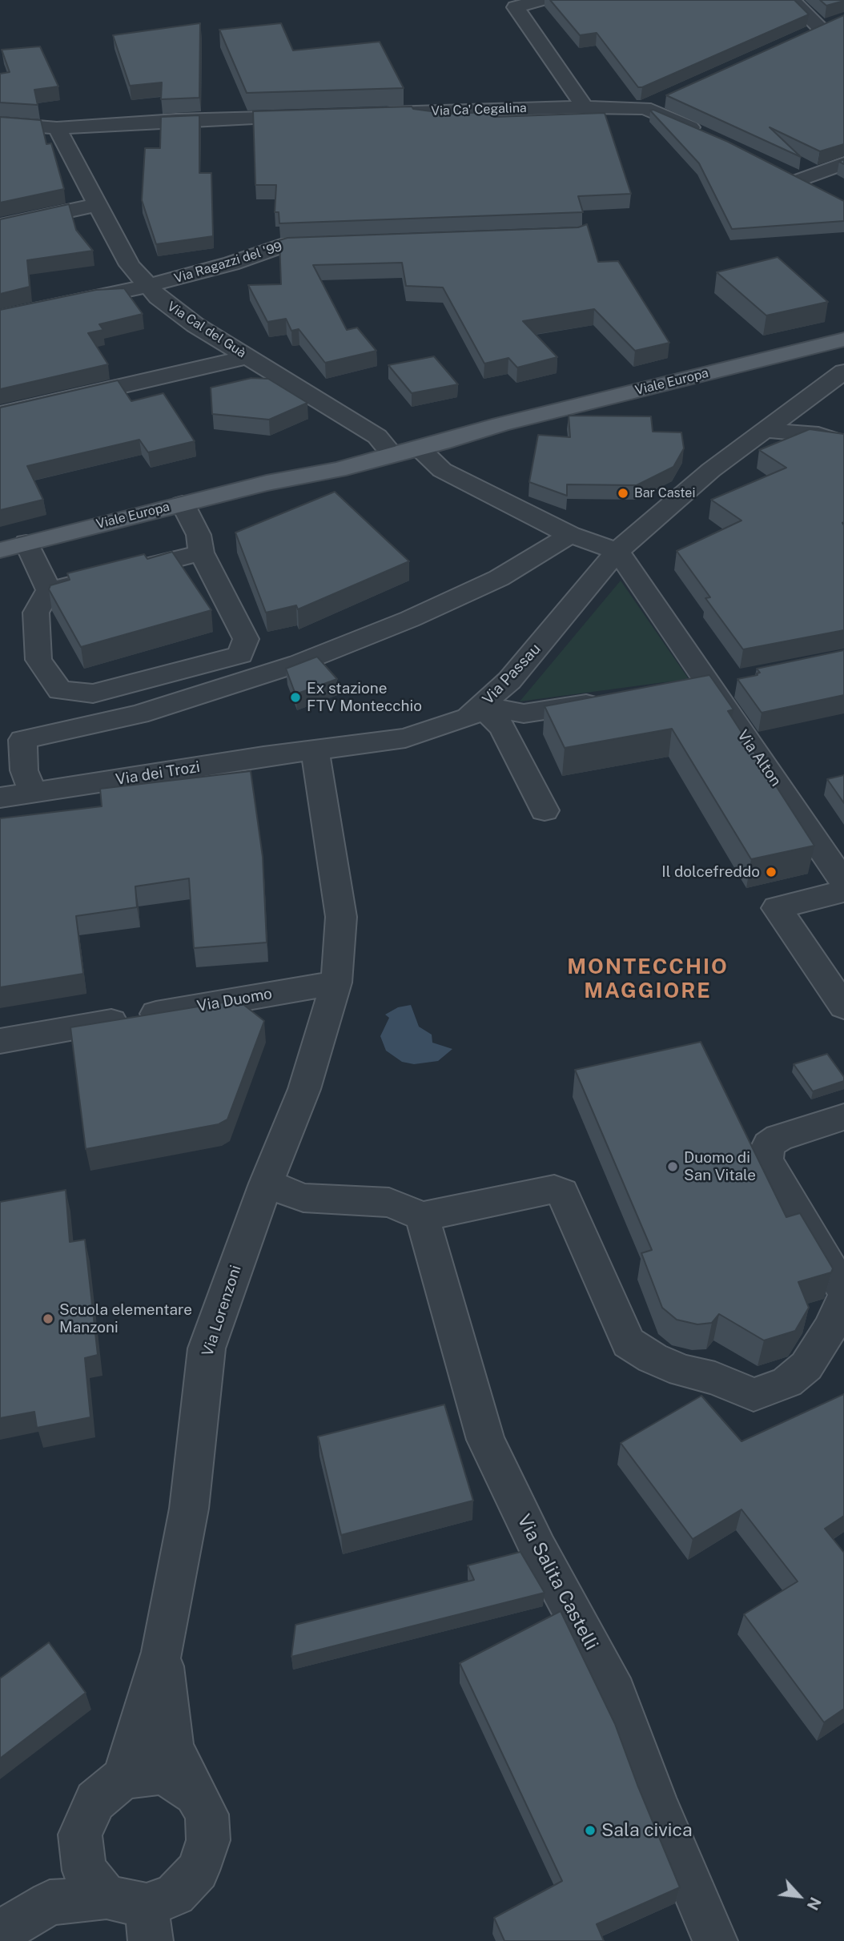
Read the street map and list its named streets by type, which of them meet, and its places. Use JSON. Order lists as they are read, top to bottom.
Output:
{
  "streets": {
    "main road": ["Viale Europa"],
    "street": [
      "Via Ca' Cegalina",
      "Via Ragazzi del '99",
      "Via Cal del Guà",
      "Via Passau",
      "Via Alton",
      "Via dei Trozi",
      "Via Duomo",
      "Via Lorenzoni",
      "Via Salita Castelli"
    ]
  },
  "crossings": [
    ["Via Ragazzi del '99", "Via Cal del Guà"],
    ["Via Cal del Guà", "Viale Europa"],
    ["Via Passau", "Via Alton"],
    ["Via Passau", "Via dei Trozi"],
    ["Via Duomo", "Via Lorenzoni"]
  ],
  "districts": ["MONTECCHIO MAGGIORE"],
  "places": [
    "Bar Castei",
    "Ex stazione FTV Montecchio",
    "Il dolcefreddo",
    "Duomo di San Vitale",
    "Scuola elementare Manzoni",
    "Sala civica"
  ],
  "north": "bottom right"
}
